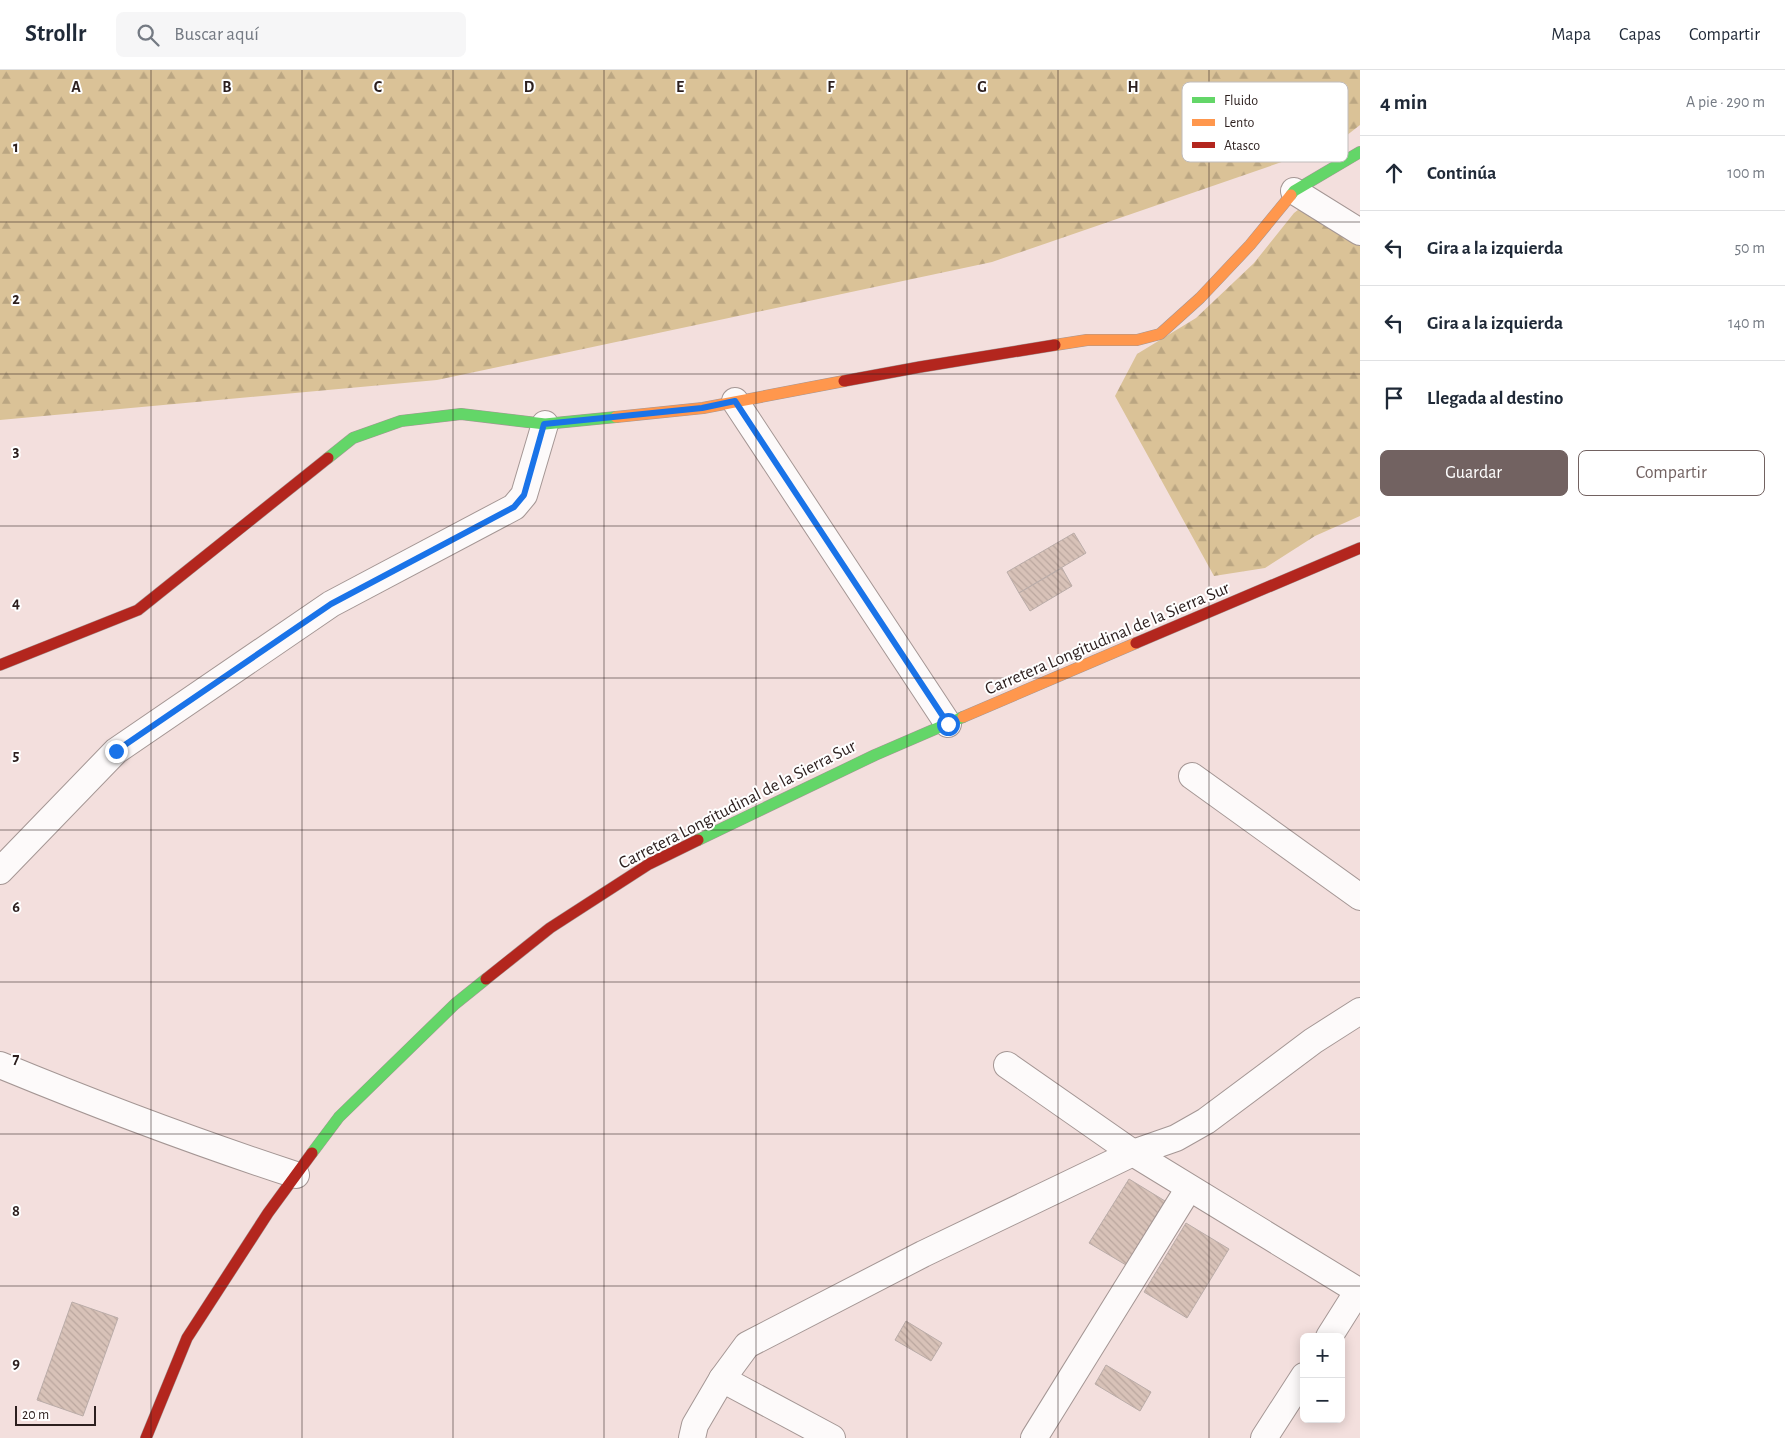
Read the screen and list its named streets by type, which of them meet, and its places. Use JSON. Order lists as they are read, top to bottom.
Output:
{
  "streets": {
    "main road": ["Carretera Longitudinal de la Sierra Sur"]
  },
  "legend": ["Fluido", "Lento", "Atasco"],
  "scale_bar": "20 m",
  "page": {
    "header": "Strollr",
    "search": "Buscar aquí",
    "nav": ["Mapa", "Capas", "Compartir"],
    "heading": ["4 min", "A pie · 290 m"],
    "list": [
      ["Continúa", "100 m"],
      ["Gira a la izquierda", "50 m"],
      ["Gira a la izquierda", "140 m"],
      "Llegada al destino"
    ],
    "buttons": ["Guardar", "Compartir"],
    "map_buttons": ["+", "−"],
    "scale": "20 m"
  },
  "grid": {
    "columns": [
      "A",
      "B",
      "C",
      "D",
      "E",
      "F",
      "G",
      "H"
    ],
    "rows": [
      "1",
      "2",
      "3",
      "4",
      "5",
      "6",
      "7",
      "8",
      "9"
    ]
  }
}
